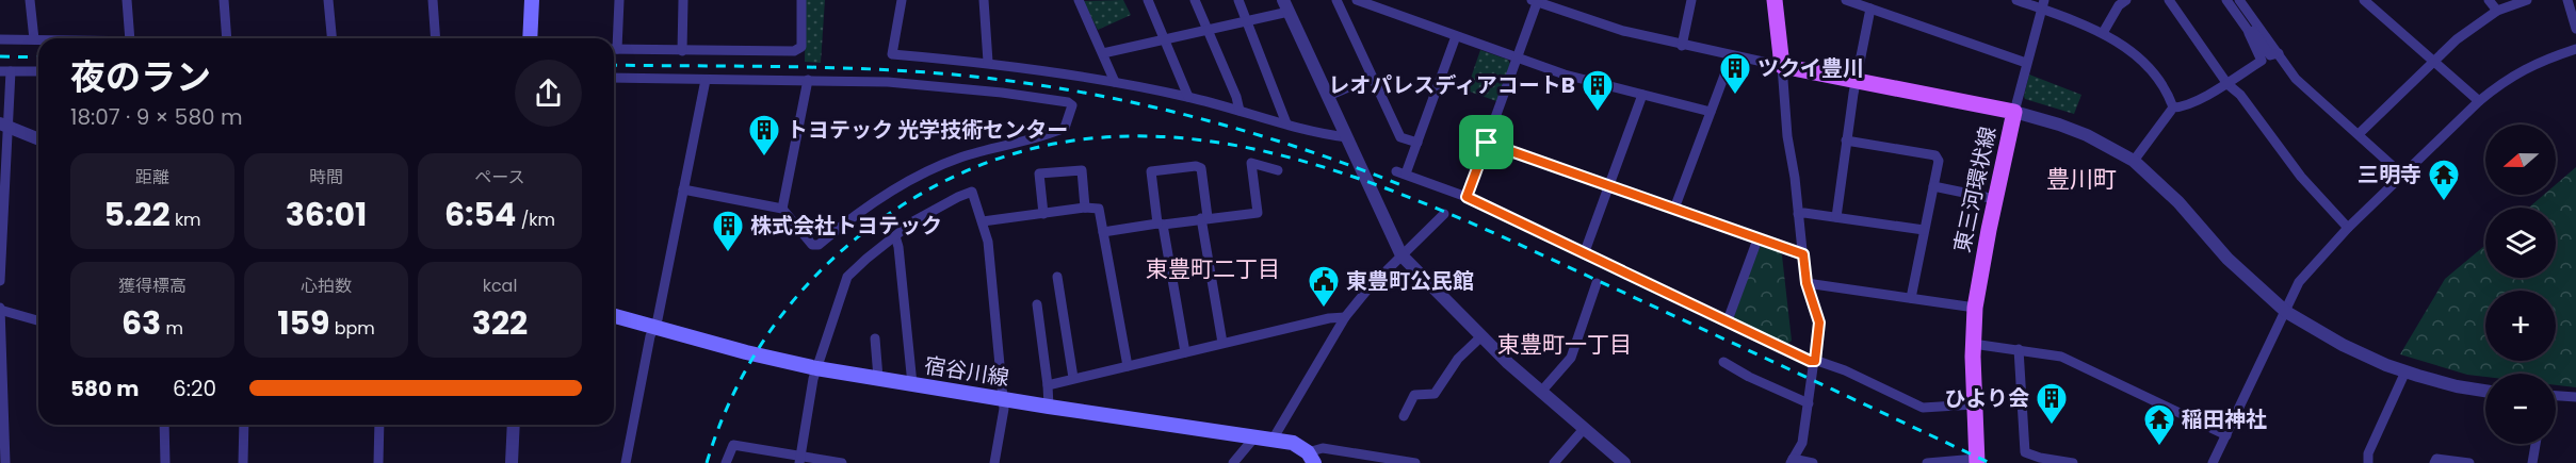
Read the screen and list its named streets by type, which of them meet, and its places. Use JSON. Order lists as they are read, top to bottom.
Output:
{
  "streets": {
    "main road": ["東三河環状線", "宿谷川線"]
  },
  "districts": ["豊川町", "東豊町二丁目", "東豊町一丁目"],
  "places": {
    "building": [
      "ツクイ豊川",
      "レオパレスディアコートB",
      "トヨテック 光学技術センター",
      "株式会社トヨテック",
      "ひより会"
    ],
    "temple": ["三明寺", "稲田神社"],
    "public building": ["東豊町公民館"]
  },
  "north": "left",
  "page": {
    "heading": ["夜のラン", "18:07 · 9 × 580 m"],
    "map_buttons": ["+", "−"],
    "stats": [
      ["距離", "5.22 km"],
      ["時間", "36:01"],
      ["ペース", "6:54 /km"],
      ["獲得標高", "63 m"],
      ["心拍数", "159 bpm"],
      ["kcal", "322"]
    ],
    "list": [
      {
        "name": "580 m",
        "note": "6:20"
      }
    ]
  }
}
